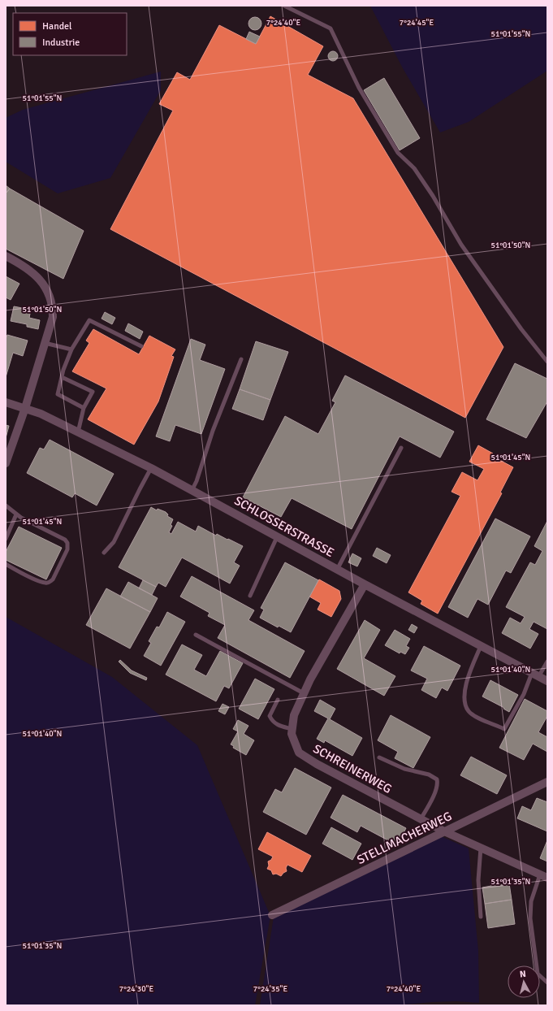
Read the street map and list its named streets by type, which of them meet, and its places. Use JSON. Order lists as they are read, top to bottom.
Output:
{
  "streets": {
    "street": ["SCHLOSSERSTRASSE", "SCHREINERWEG", "STELLMACHERWEG"]
  },
  "crossings": [
    ["SCHLOSSERSTRASSE", "SCHREINERWEG"],
    ["SCHREINERWEG", "STELLMACHERWEG"]
  ],
  "legend": ["Handel", "Industrie"],
  "north": "top",
  "coordinates": [
    "7°24'40\"E",
    "7°24'45\"E",
    "51°01'55\"N",
    "51°01'50\"N",
    "51°01'45\"N",
    "51°01'40\"N",
    "51°01'35\"N",
    "7°24'30\"E",
    "7°24'35\"E"
  ]
}
